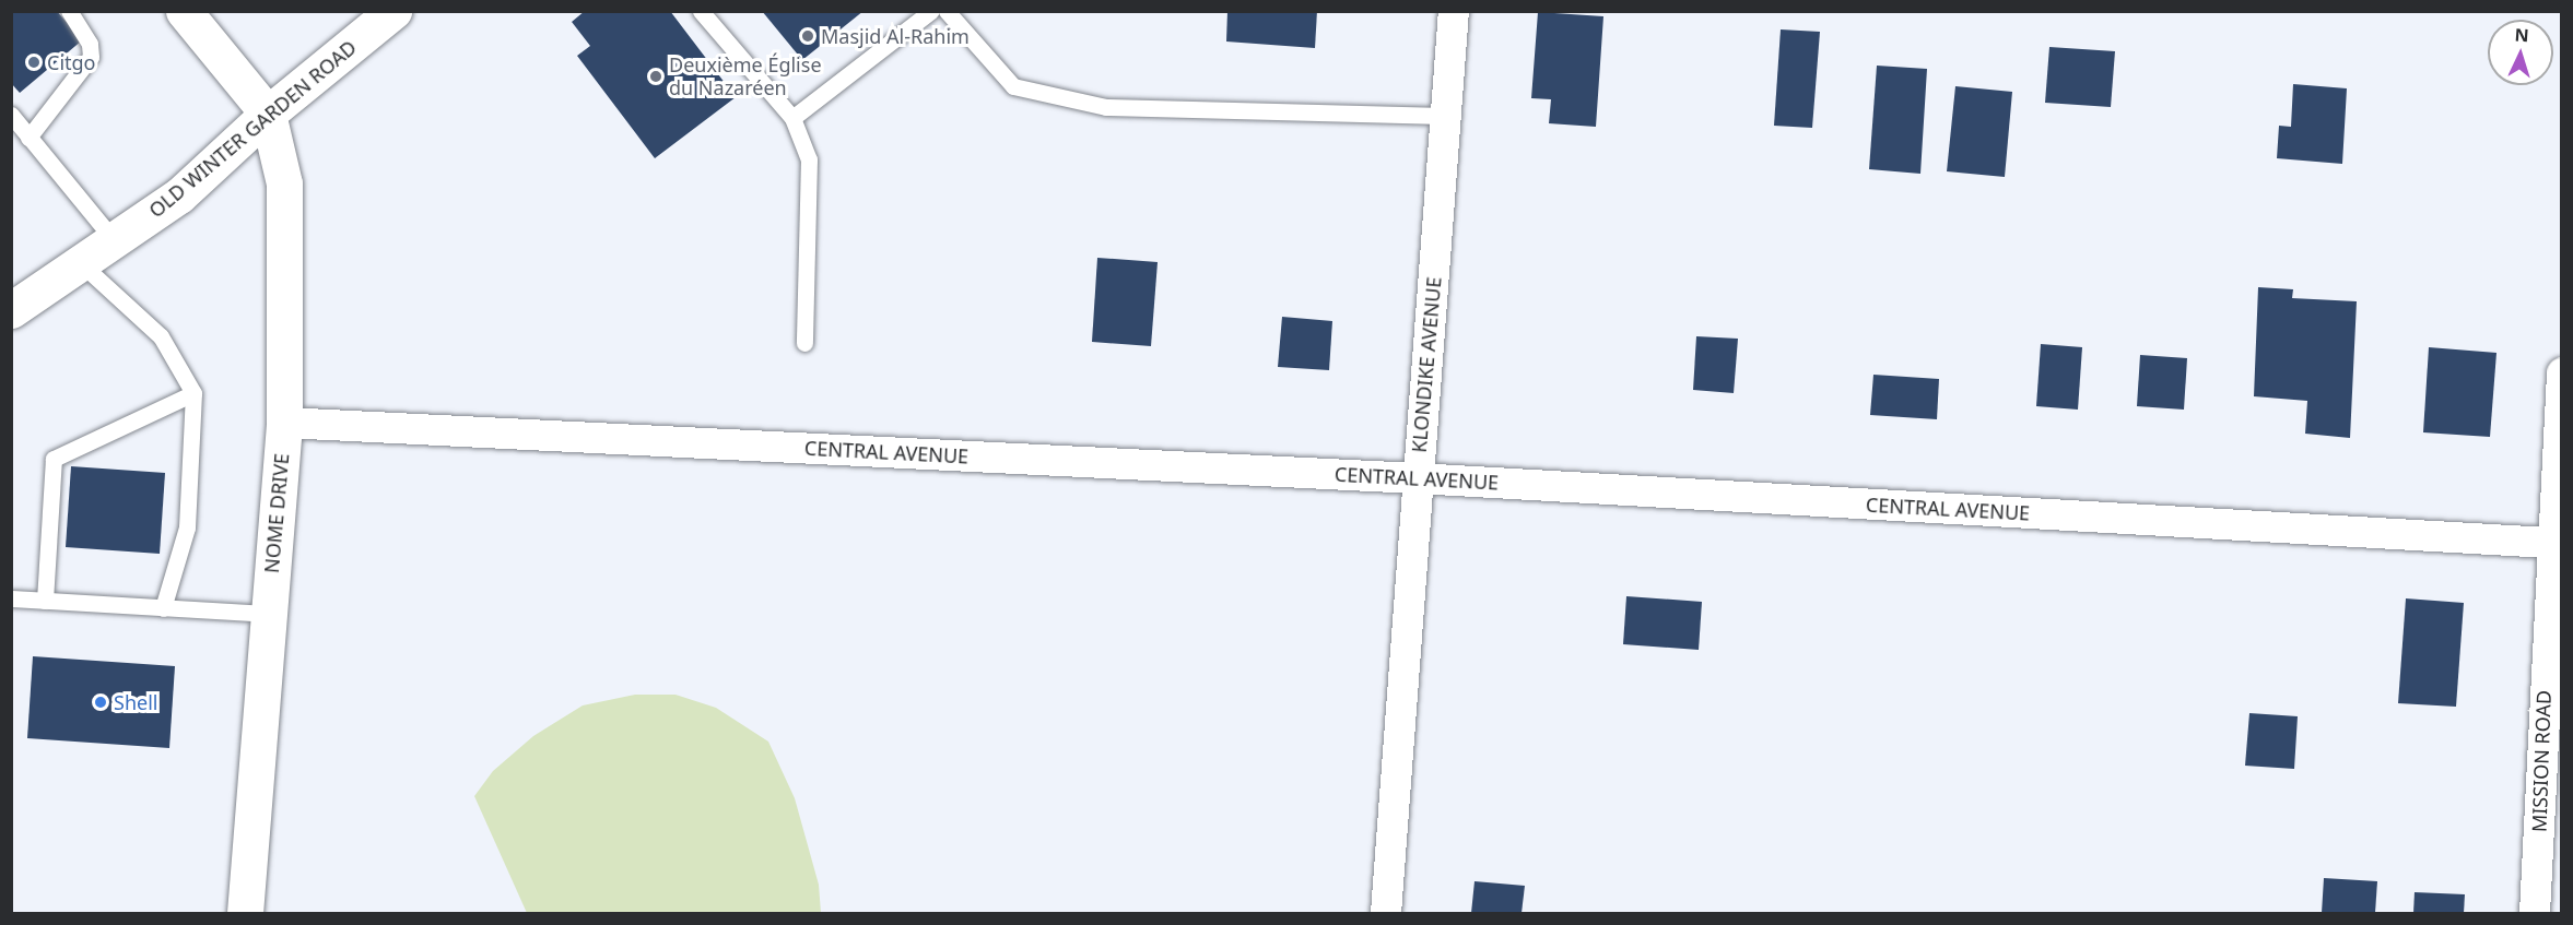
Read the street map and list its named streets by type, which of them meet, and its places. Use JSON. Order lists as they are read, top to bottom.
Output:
{
  "streets": {
    "street": [
      "OLD WINTER GARDEN ROAD",
      "KLONDIKE AVENUE",
      "CENTRAL AVENUE",
      "NOME DRIVE",
      "MISSION ROAD"
    ]
  },
  "crossings": [
    ["OLD WINTER GARDEN ROAD", "NOME DRIVE"],
    ["KLONDIKE AVENUE", "CENTRAL AVENUE"],
    ["CENTRAL AVENUE", "NOME DRIVE"],
    ["CENTRAL AVENUE", "MISSION ROAD"]
  ],
  "places": [
    "Masjid Al-Rahim",
    "Citgo",
    "Deuxième Église du Nazaréen",
    "Shell"
  ],
  "north": "top"
}
